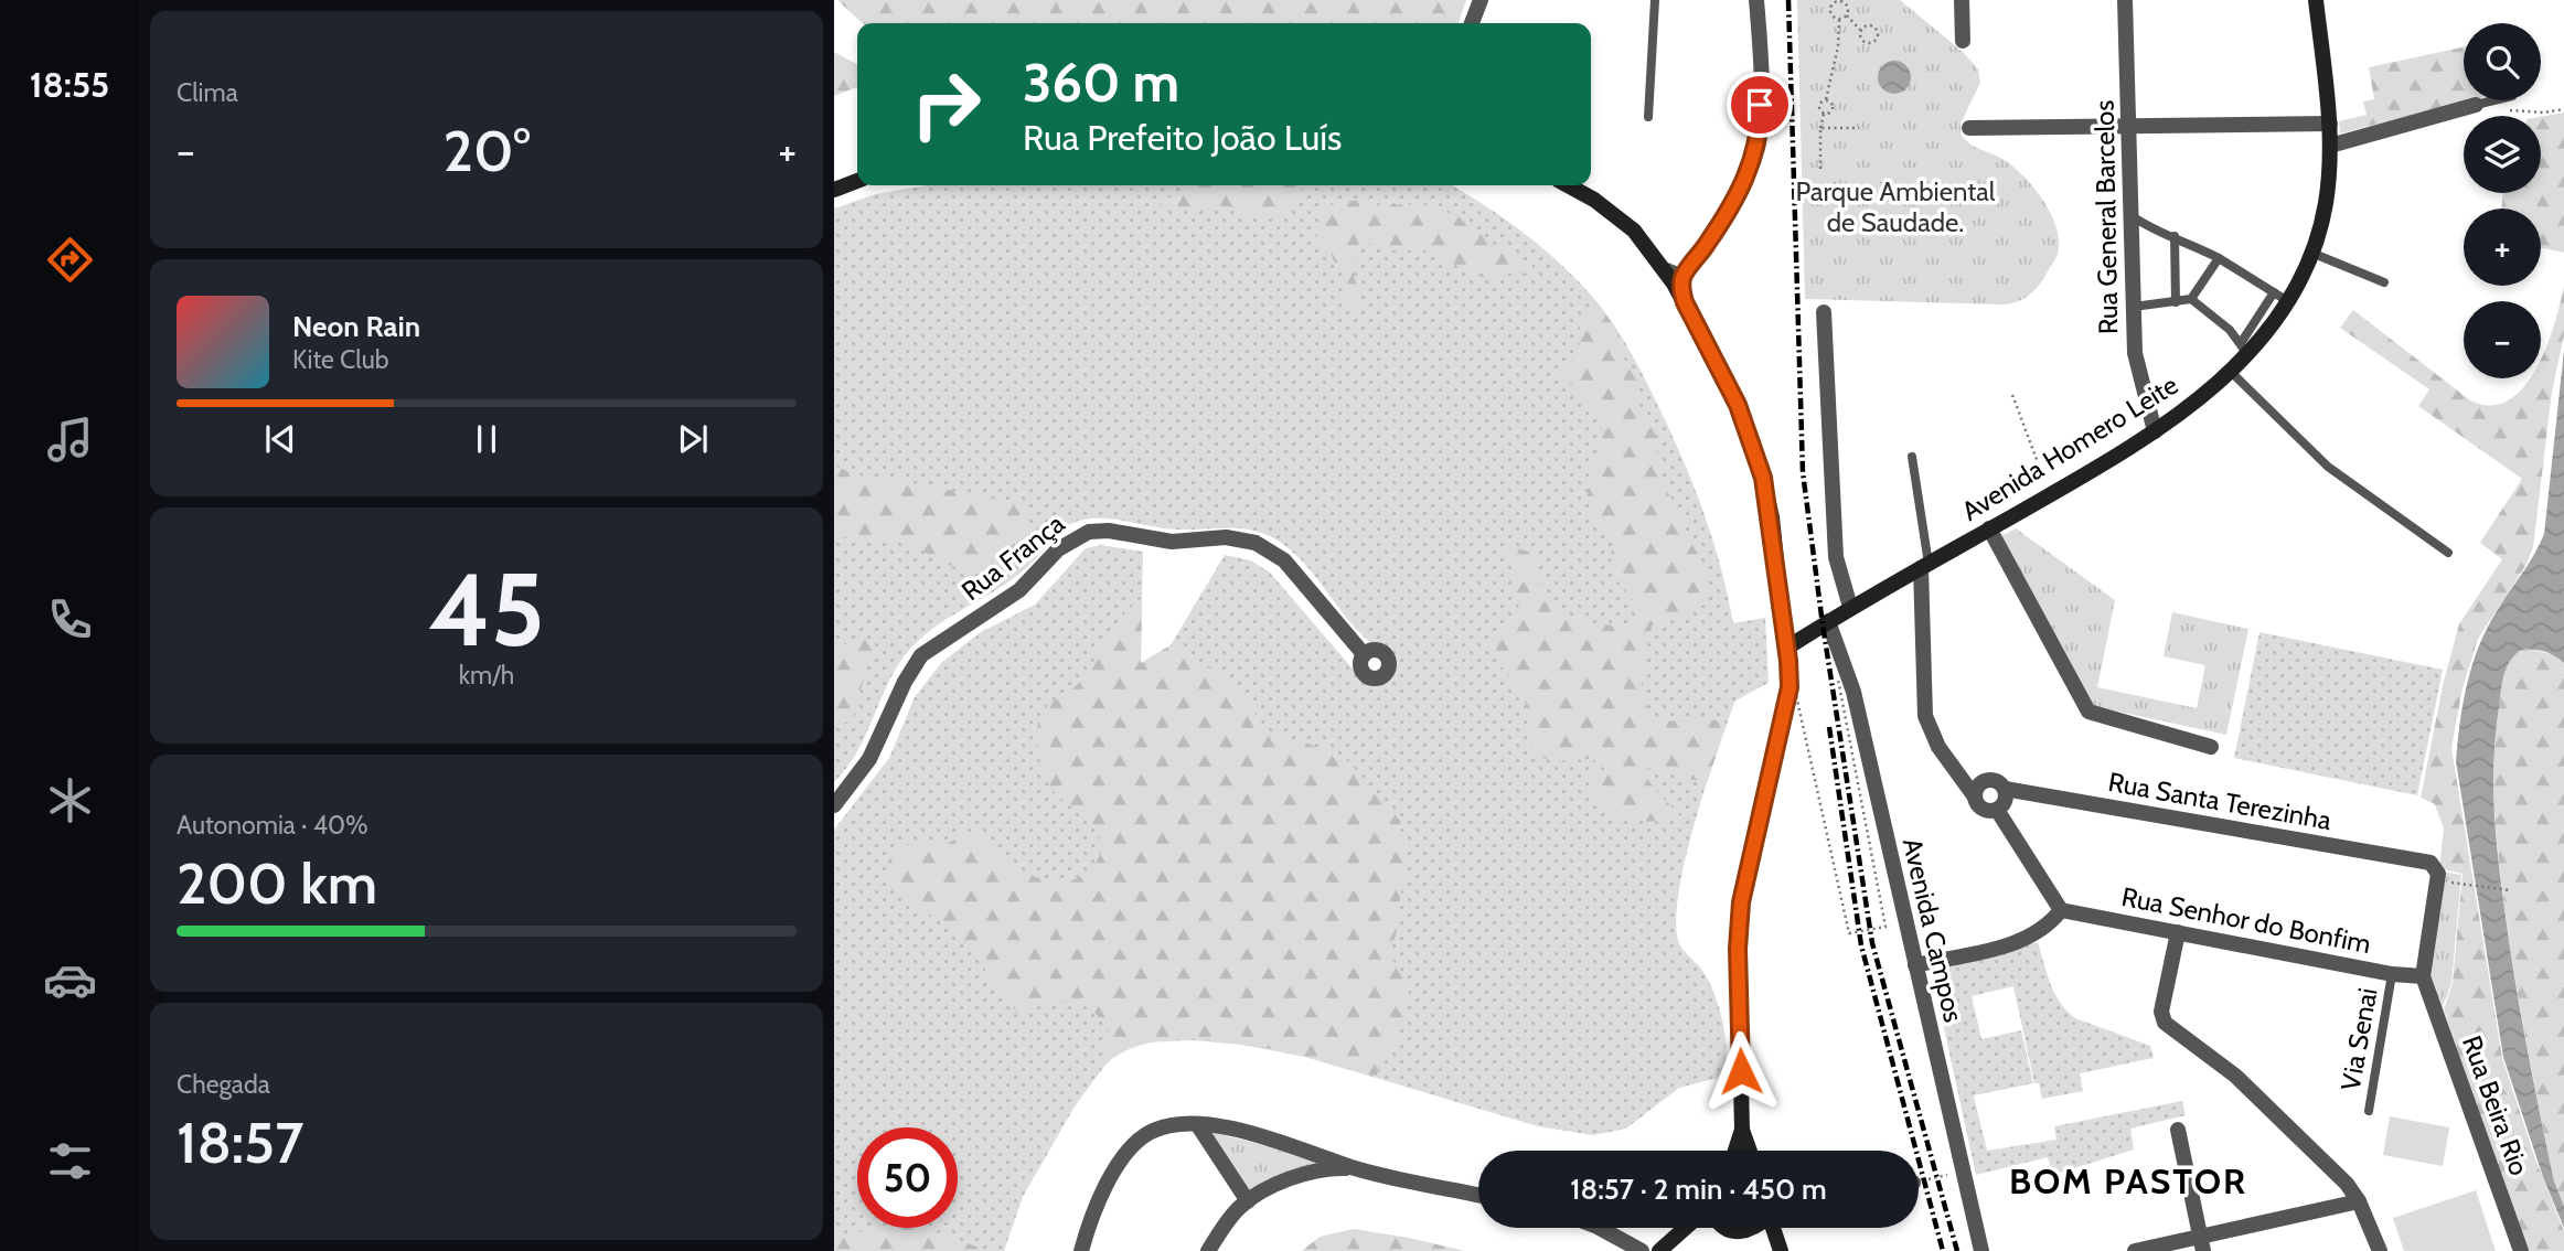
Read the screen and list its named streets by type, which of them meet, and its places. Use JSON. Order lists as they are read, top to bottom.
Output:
{
  "streets": {
    "main road": ["Avenida Homero Leite"],
    "street": [
      "Rua General Barcelos",
      "Rua França",
      "Rua Santa Terezinha",
      "Rua Senhor do Bonfim",
      "Avenida Campos",
      "Rua Beira Rio"
    ],
    "lane": ["Via Senai"]
  },
  "crossings": [
    ["Rua General Barcelos", "Avenida Homero Leite"],
    ["Avenida Homero Leite", "Avenida Campos"],
    ["Rua Santa Terezinha", "Rua Senhor do Bonfim"],
    ["Rua Santa Terezinha", "Rua Beira Rio"],
    ["Rua Senhor do Bonfim", "Via Senai"],
    ["Rua Senhor do Bonfim", "Rua Beira Rio"]
  ],
  "districts": ["BOM PASTOR"],
  "parks": ["Parque Ambiental de Saudade."],
  "page": {
    "tabs": "18:55",
    "tile": [
      "Clima",
      ["45", "km/h"],
      ["Autonomia · 40%", "200 km"],
      ["Chegada", "18:57"]
    ],
    "map_buttons": ["+", "−"],
    "turn": ["360 m", "Rua Prefeito João Luís"],
    "heat": ["−", "20°", "+"],
    "song": ["Neon Rain", "Kite Club"],
    "limit": "50",
    "trip": "18:57 · 2 min · 450 m"
  }
}
